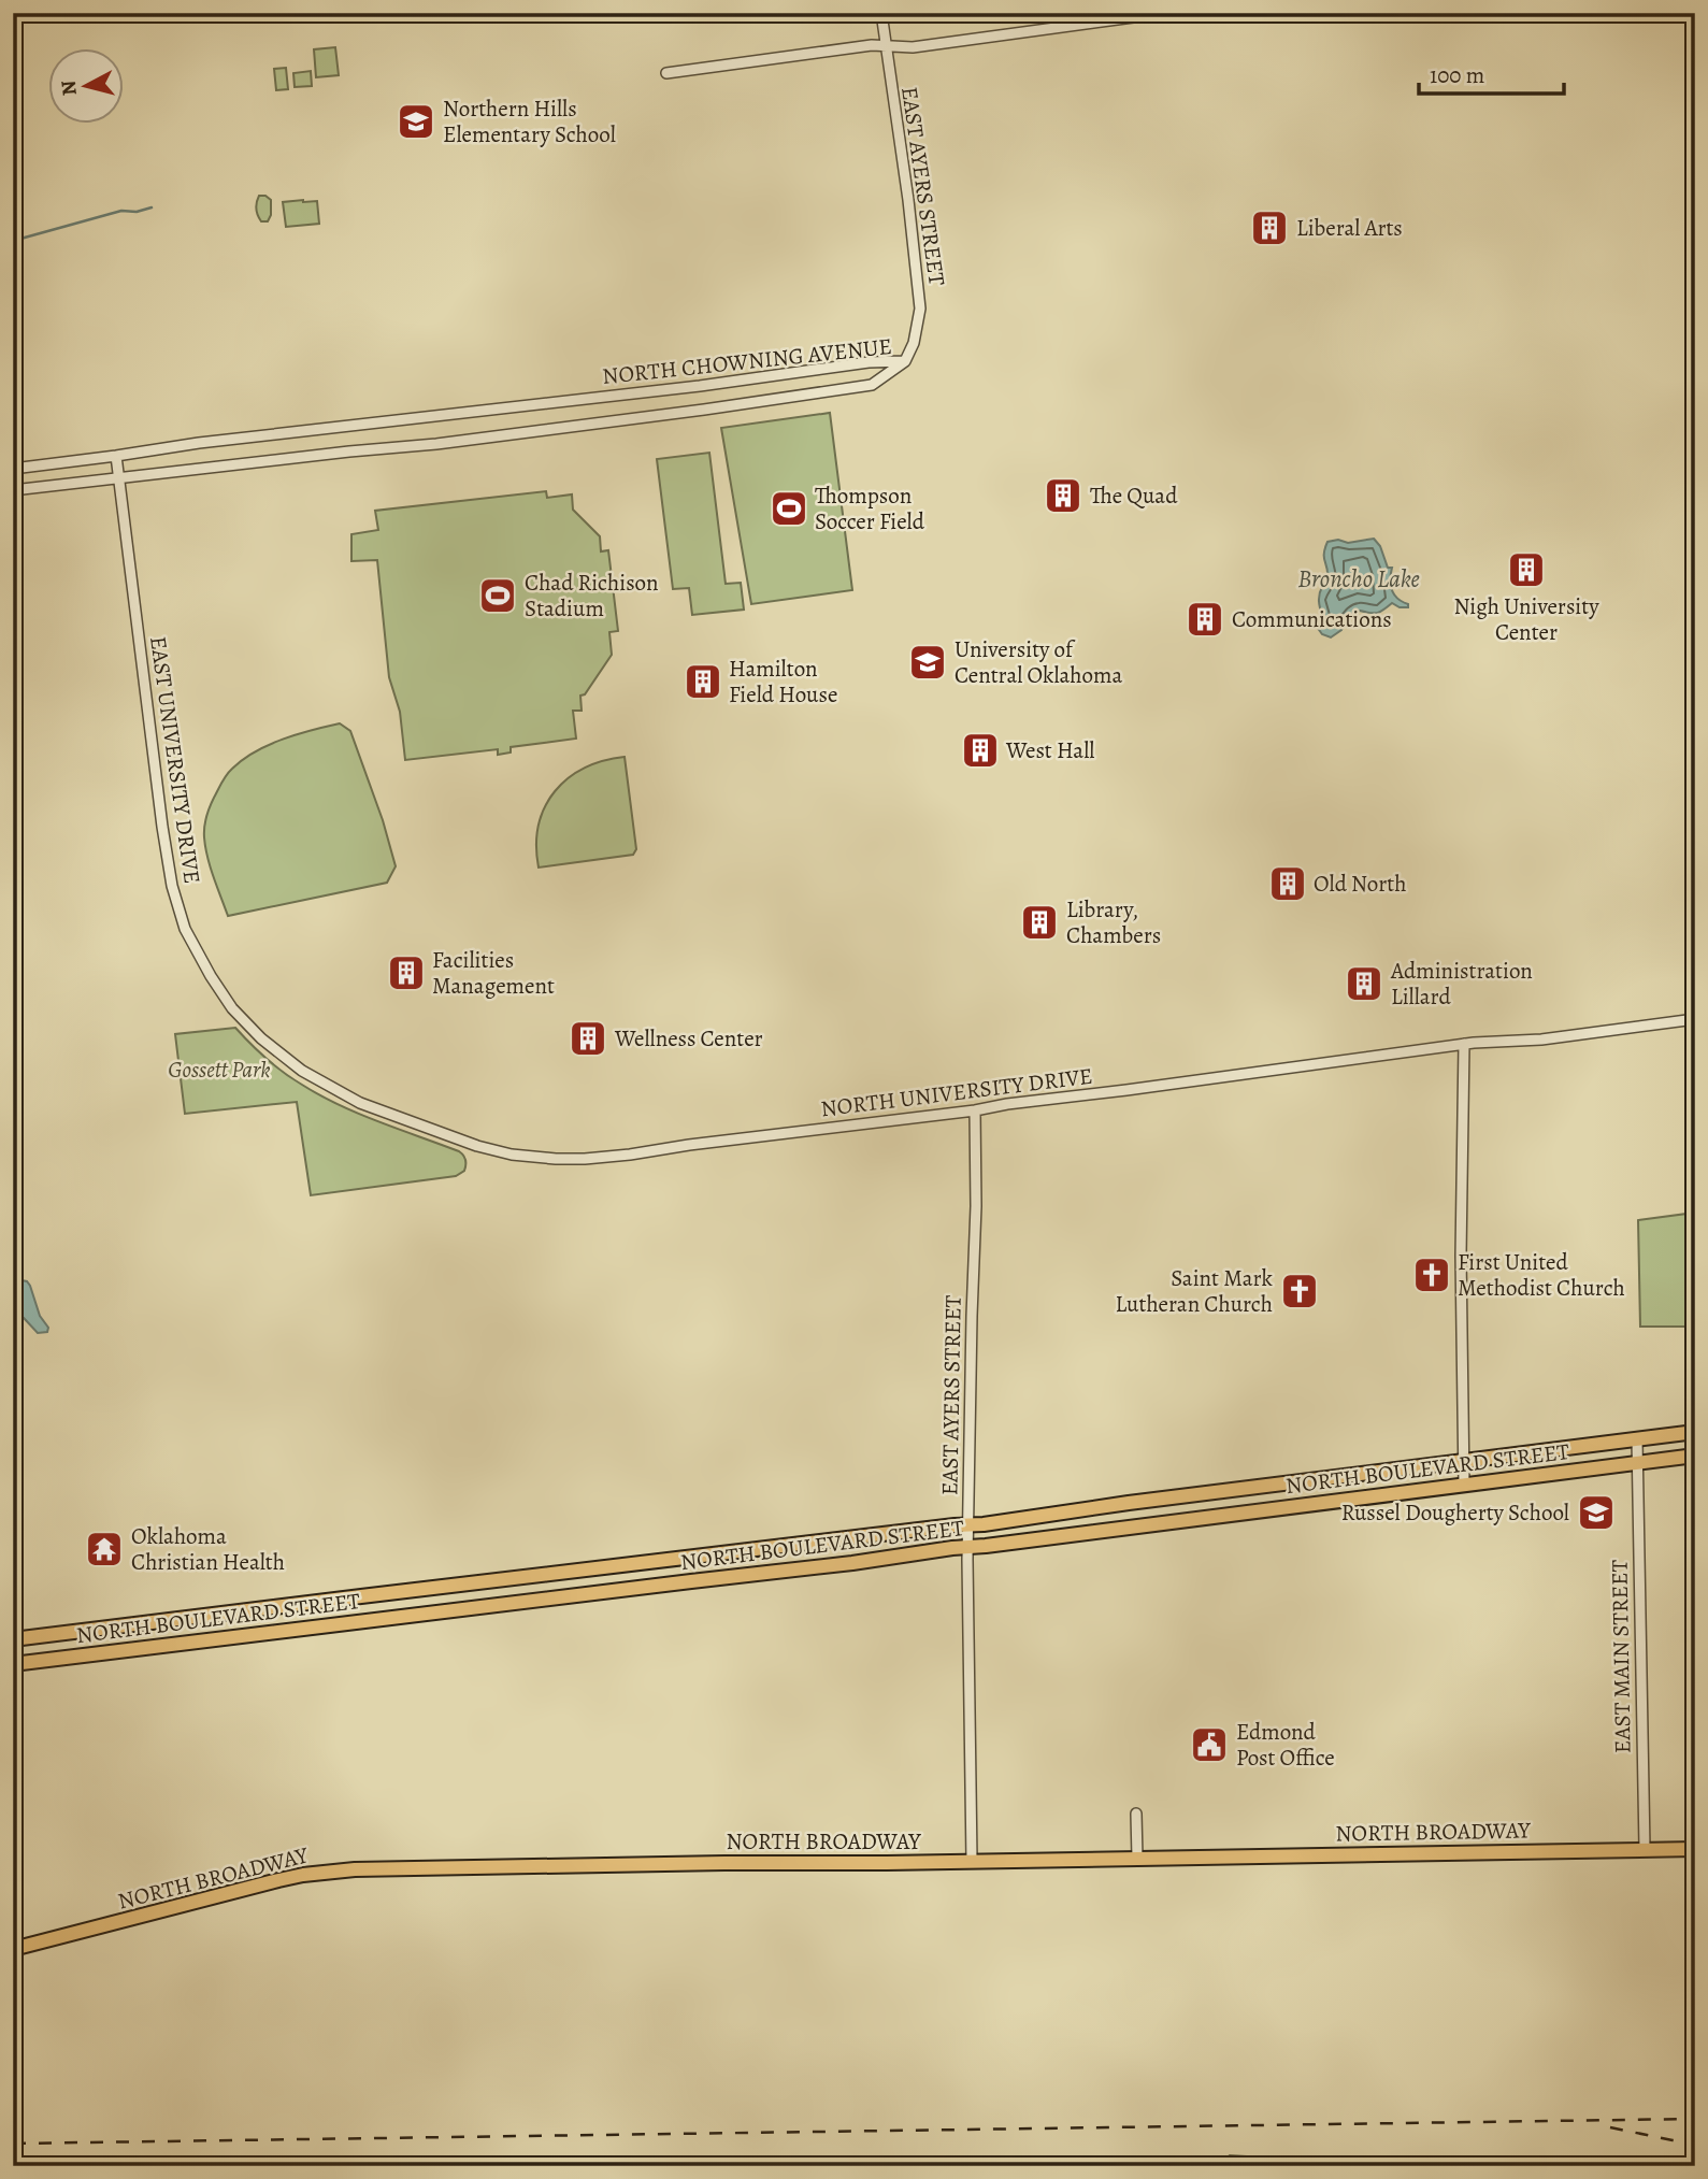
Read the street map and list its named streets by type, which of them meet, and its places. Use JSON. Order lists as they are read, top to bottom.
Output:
{
  "streets": {
    "main road": ["NORTH BOULEVARD STREET", "NORTH BROADWAY"],
    "street": [
      "EAST AYERS STREET",
      "NORTH CHOWNING AVENUE",
      "EAST UNIVERSITY DRIVE",
      "NORTH UNIVERSITY DRIVE",
      "EAST MAIN STREET"
    ]
  },
  "crossings": [
    ["EAST AYERS STREET", "NORTH CHOWNING AVENUE"],
    ["EAST AYERS STREET", "NORTH UNIVERSITY DRIVE"],
    ["EAST AYERS STREET", "NORTH BOULEVARD STREET"],
    ["EAST AYERS STREET", "NORTH BROADWAY"],
    ["NORTH CHOWNING AVENUE", "EAST UNIVERSITY DRIVE"],
    ["EAST UNIVERSITY DRIVE", "NORTH UNIVERSITY DRIVE"],
    ["NORTH BOULEVARD STREET", "EAST MAIN STREET"],
    ["EAST MAIN STREET", "NORTH BROADWAY"]
  ],
  "water": ["Broncho Lake"],
  "parks": ["Gossett Park"],
  "places": {
    "school or university": ["Northern Hills Elementary School", "University of Central Oklahoma", "Russel Dougherty School"],
    "building": [
      "Liberal Arts",
      "The Quad",
      "Nigh University Center",
      "Communications",
      "Hamilton Field House",
      "West Hall",
      "Old North",
      "Library, Chambers",
      "Facilities Management",
      "Administration Lillard",
      "Wellness Center"
    ],
    "sports": ["Thompson Soccer Field", "Chad Richison Stadium"],
    "church": ["First United Methodist Church", "Saint Mark Lutheran Church"],
    "temple": ["Oklahoma Christian Health"],
    "public building": ["Edmond Post Office"]
  },
  "scale_bar": "100 m",
  "north": "left"
}
